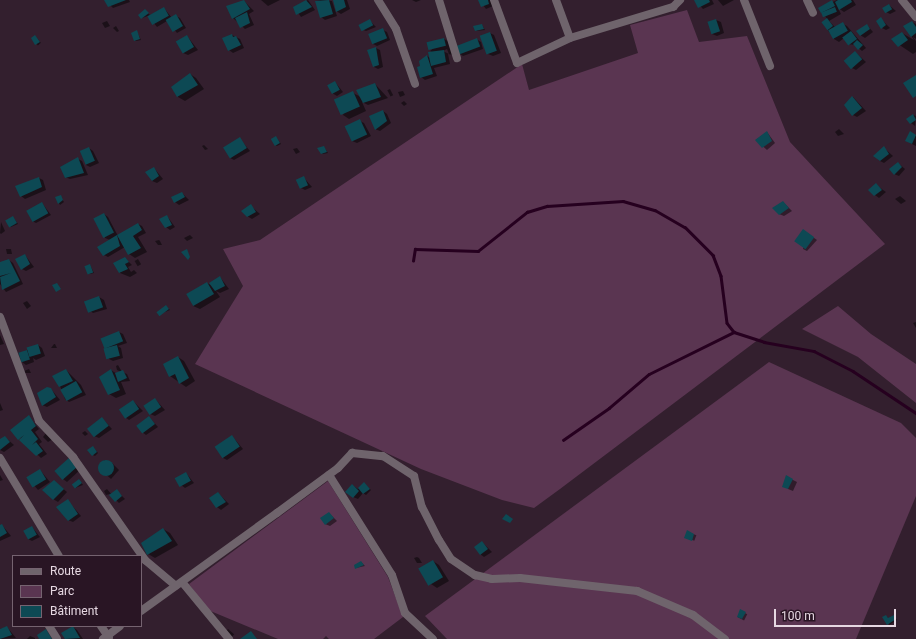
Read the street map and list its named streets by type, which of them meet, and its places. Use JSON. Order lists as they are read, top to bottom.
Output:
{
  "legend": ["Route", "Parc", "Bâtiment"],
  "scale_bar": "100 m"
}
